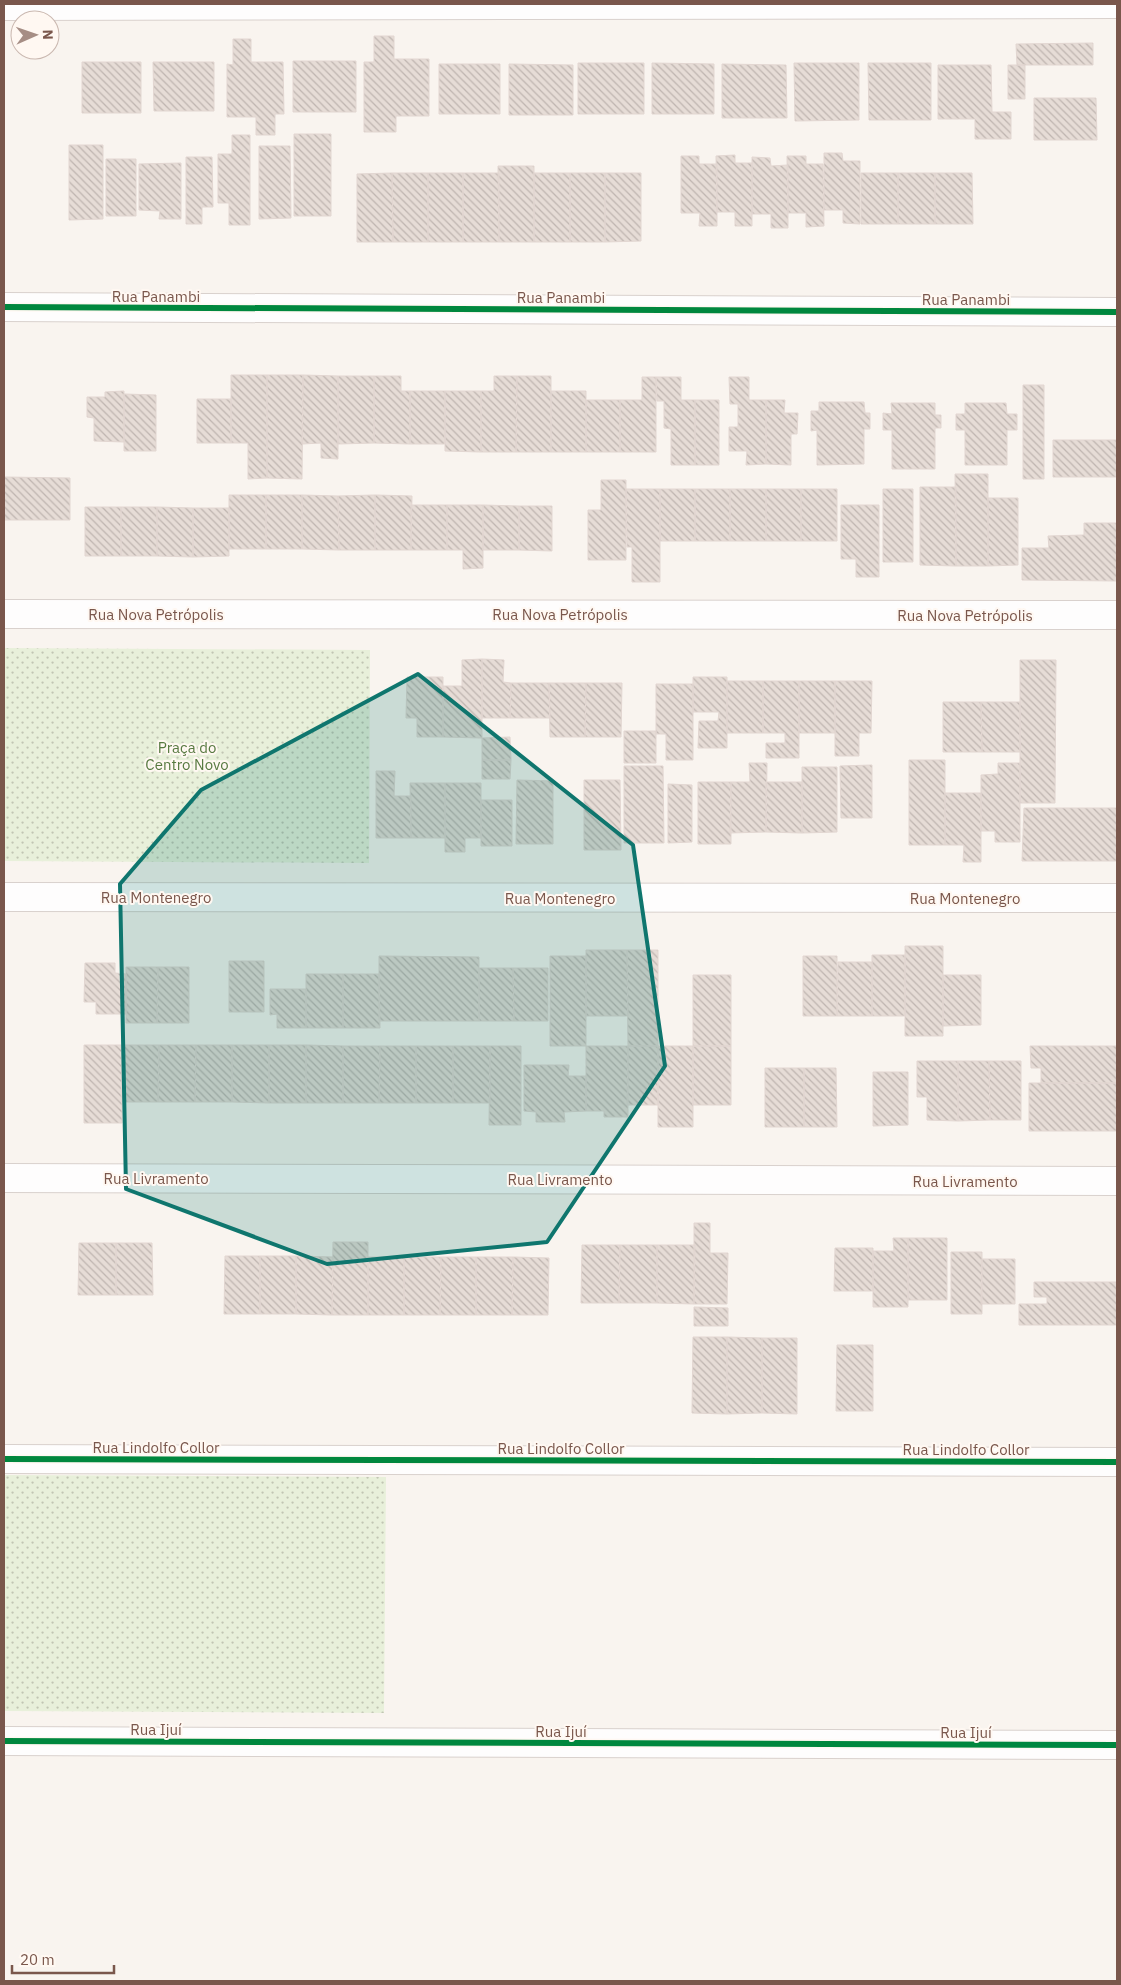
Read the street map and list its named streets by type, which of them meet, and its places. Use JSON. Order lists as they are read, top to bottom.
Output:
{
  "streets": {
    "street": [
      "Rua Panambi",
      "Rua Nova Petrópolis",
      "Rua Montenegro",
      "Rua Livramento",
      "Rua Lindolfo Collor",
      "Rua Ijuí"
    ]
  },
  "parks": ["Praça do Centro Novo"],
  "scale_bar": "20 m",
  "north": "right"
}
